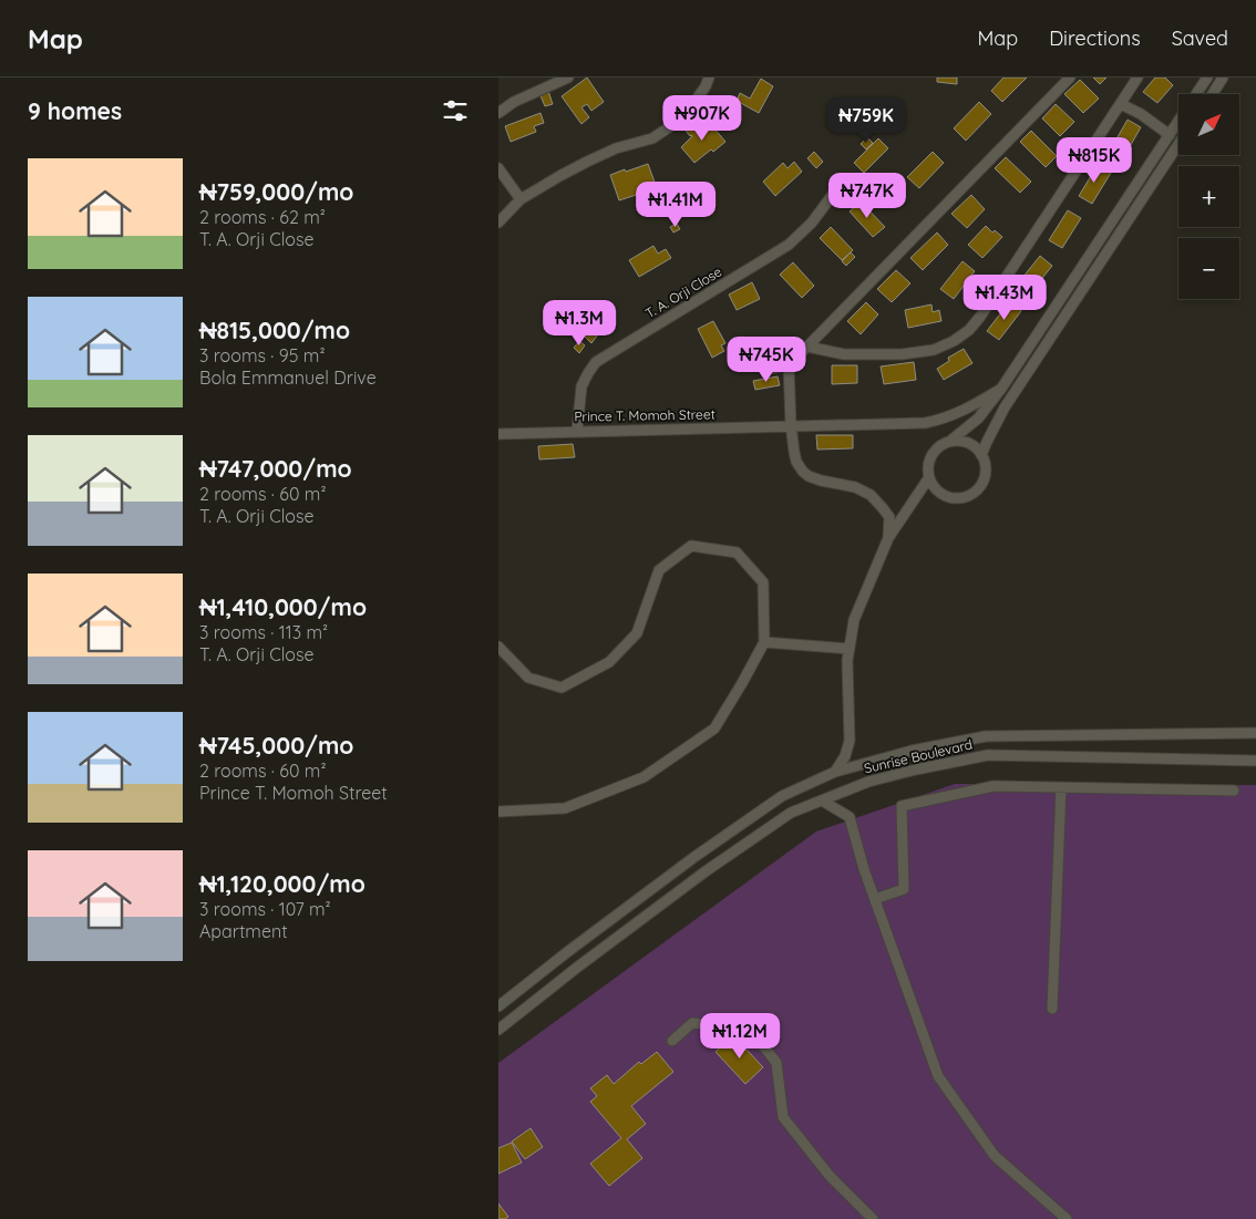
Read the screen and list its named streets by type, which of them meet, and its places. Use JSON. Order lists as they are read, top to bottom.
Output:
{
  "streets": {
    "street": ["T. A. Orji Close", "Prince T. Momoh Street", "Sunrise Boulevard"]
  },
  "crossings": [
    ["T. A. Orji Close", "Prince T. Momoh Street"]
  ],
  "north": "top right",
  "page": {
    "header": "Map",
    "nav": ["Map", "Directions", "Saved"],
    "heading": "9 homes",
    "map_buttons": ["+", "−"],
    "price": [
      "₦907K",
      "₦759K",
      "₦815K",
      "₦747K",
      "₦1.41M",
      "₦1.43M",
      "₦1.3M",
      "₦745K",
      "₦1.12M"
    ],
    "list": [
      {
        "name": "₦759,000/mo",
        "note": "2 rooms · 62 m² · T. A. Orji Close"
      },
      {
        "name": "₦815,000/mo",
        "note": "3 rooms · 95 m² · Bola Emmanuel Drive"
      },
      {
        "name": "₦747,000/mo",
        "note": "2 rooms · 60 m² · T. A. Orji Close"
      },
      {
        "name": "₦1,410,000/mo",
        "note": "3 rooms · 113 m² · T. A. Orji Close"
      },
      {
        "name": "₦745,000/mo",
        "note": "2 rooms · 60 m² · Prince T. Momoh Street"
      },
      {
        "name": "₦1,120,000/mo",
        "note": "3 rooms · 107 m² · Apartment"
      }
    ]
  }
}
